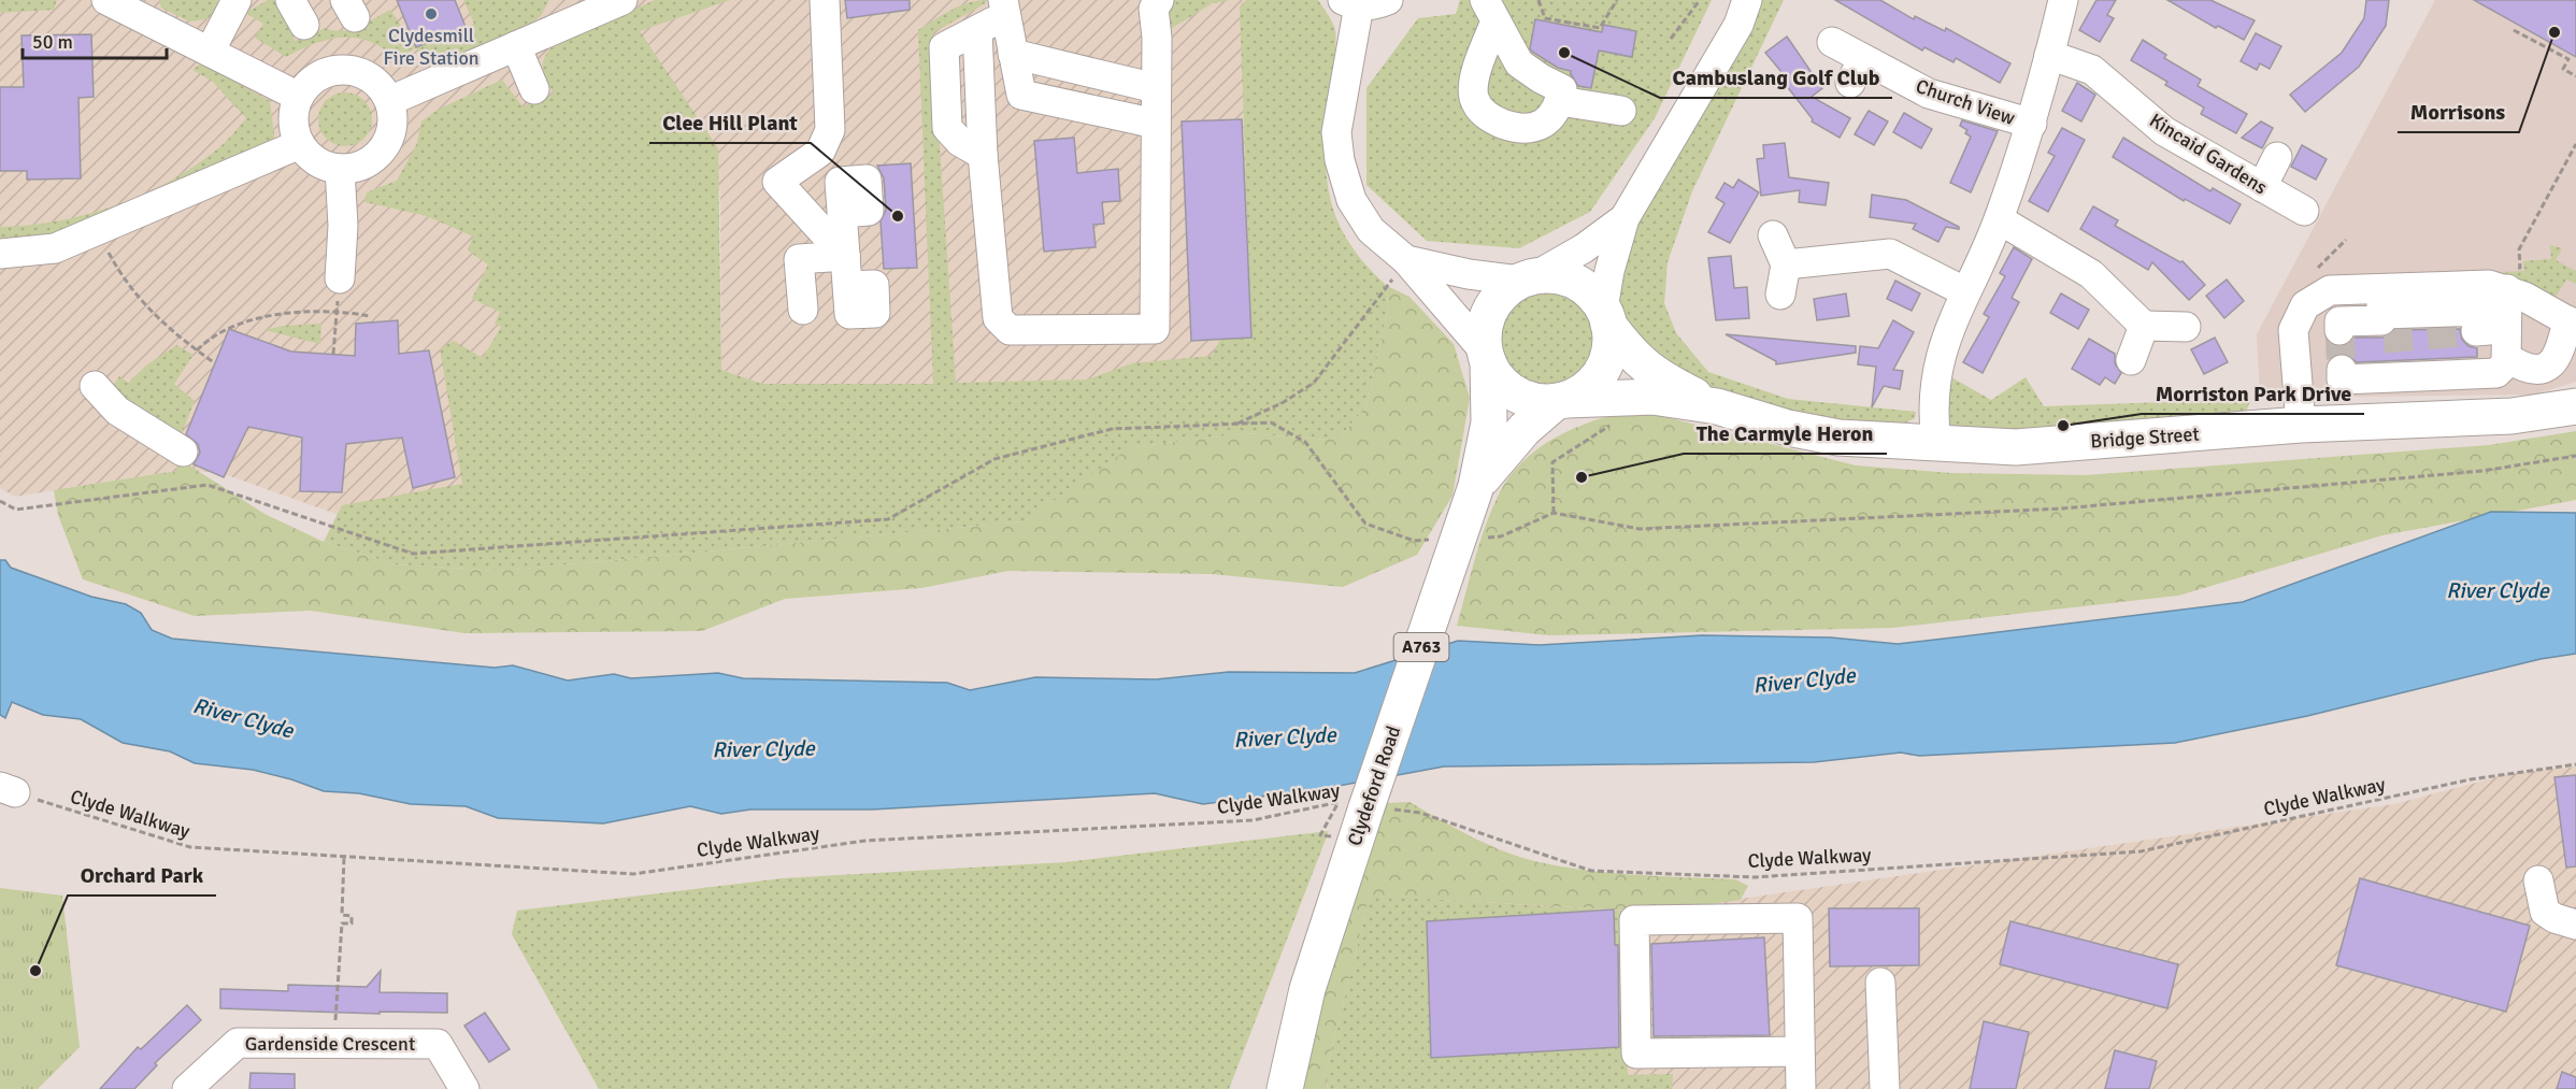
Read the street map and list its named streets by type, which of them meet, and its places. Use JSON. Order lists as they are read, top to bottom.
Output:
{
  "streets": {
    "main road": ["Bridge Street", "A763", "Clydeford Road"],
    "street": ["Church View", "Kincaid Gardens", "Gardenside Crescent"],
    "path": ["Clyde Walkway"]
  },
  "crossings": [
    ["Bridge Street", "Clydeford Road"],
    ["Clydeford Road", "Clyde Walkway"]
  ],
  "water": ["River Clyde"],
  "places": [
    "Clydesmill Fire Station",
    "Morrisons",
    "Cambuslang Golf Club",
    "Clee Hill Plant",
    "Morriston Park Drive",
    "The Carmyle Heron",
    "Orchard Park"
  ],
  "scale_bar": "50 m"
}
